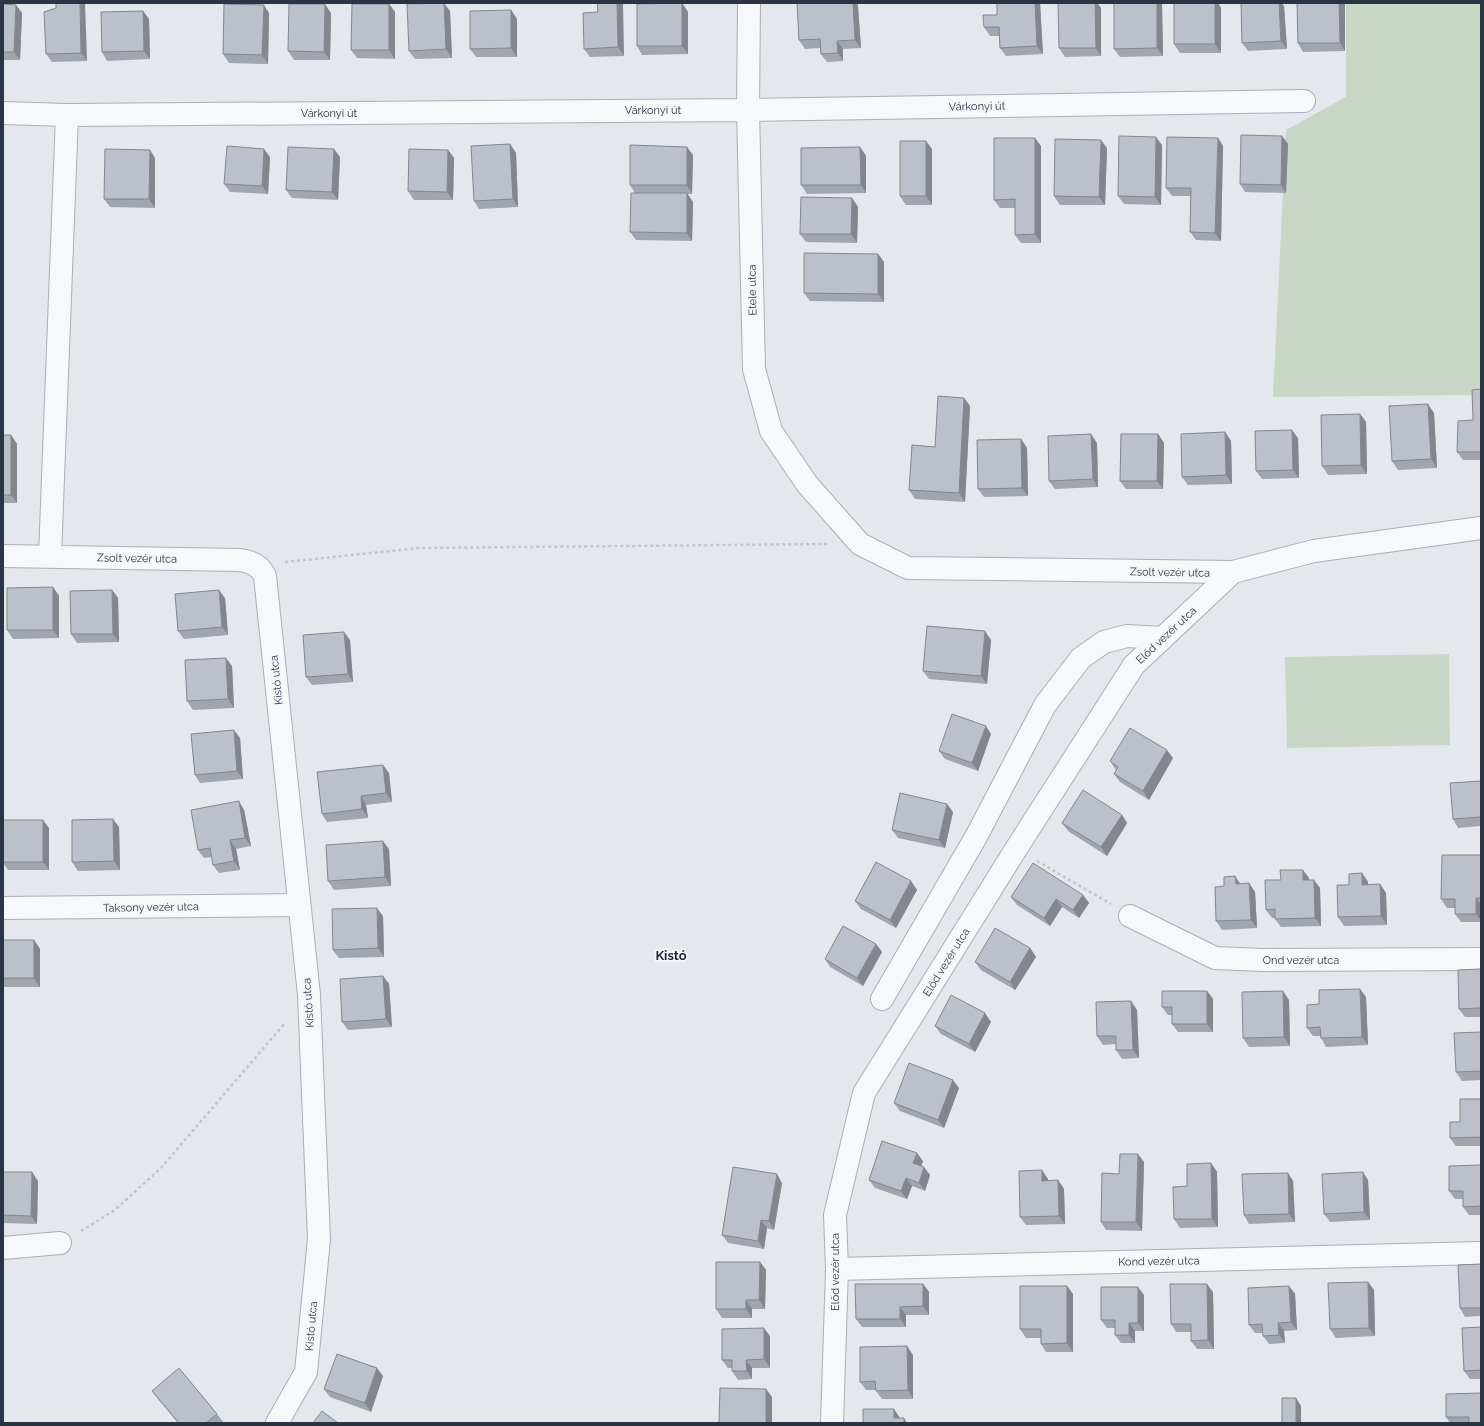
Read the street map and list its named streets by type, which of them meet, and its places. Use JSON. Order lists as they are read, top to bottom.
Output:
{
  "streets": {
    "street": [
      "Várkonyi út",
      "Etele utca",
      "Zsolt vezér utca",
      "Előd vezér utca",
      "Kistó utca",
      "Taksony vezér utca",
      "Ond vezér utca",
      "Kond vezér utca"
    ]
  },
  "crossings": [
    ["Várkonyi út", "Etele utca"],
    ["Etele utca", "Zsolt vezér utca"],
    ["Zsolt vezér utca", "Előd vezér utca"],
    ["Zsolt vezér utca", "Kistó utca"],
    ["Előd vezér utca", "Kond vezér utca"],
    ["Kistó utca", "Taksony vezér utca"]
  ],
  "districts": ["Kistó"]
}
